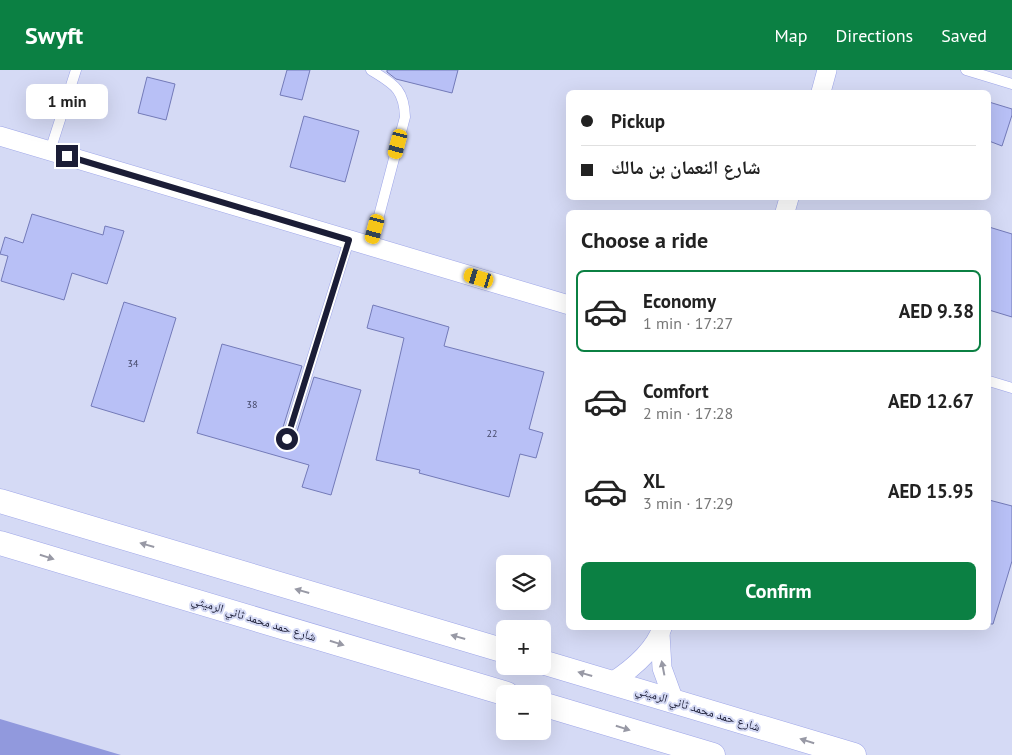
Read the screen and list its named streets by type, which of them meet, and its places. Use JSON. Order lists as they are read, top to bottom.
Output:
{
  "streets": {
    "street": ["شارع حمد محمد ثاني الرميثي"]
  },
  "house_numbers": ["34", "38", "22"],
  "page": {
    "header": "Swyft",
    "nav": ["Map", "Directions", "Saved"],
    "bubble": "1 min",
    "banner": ["Pickup", "شارع النعمان بن مالك"],
    "heading": "Choose a ride",
    "list": [
      {
        "name": "Economy",
        "note": "1 min · 17:27",
        "value": "AED 9.38"
      },
      {
        "name": "Comfort",
        "note": "2 min · 17:28",
        "value": "AED 12.67"
      },
      {
        "name": "XL",
        "note": "3 min · 17:29",
        "value": "AED 15.95"
      }
    ],
    "buttons": "Confirm",
    "map_buttons": ["+", "−"]
  }
}
